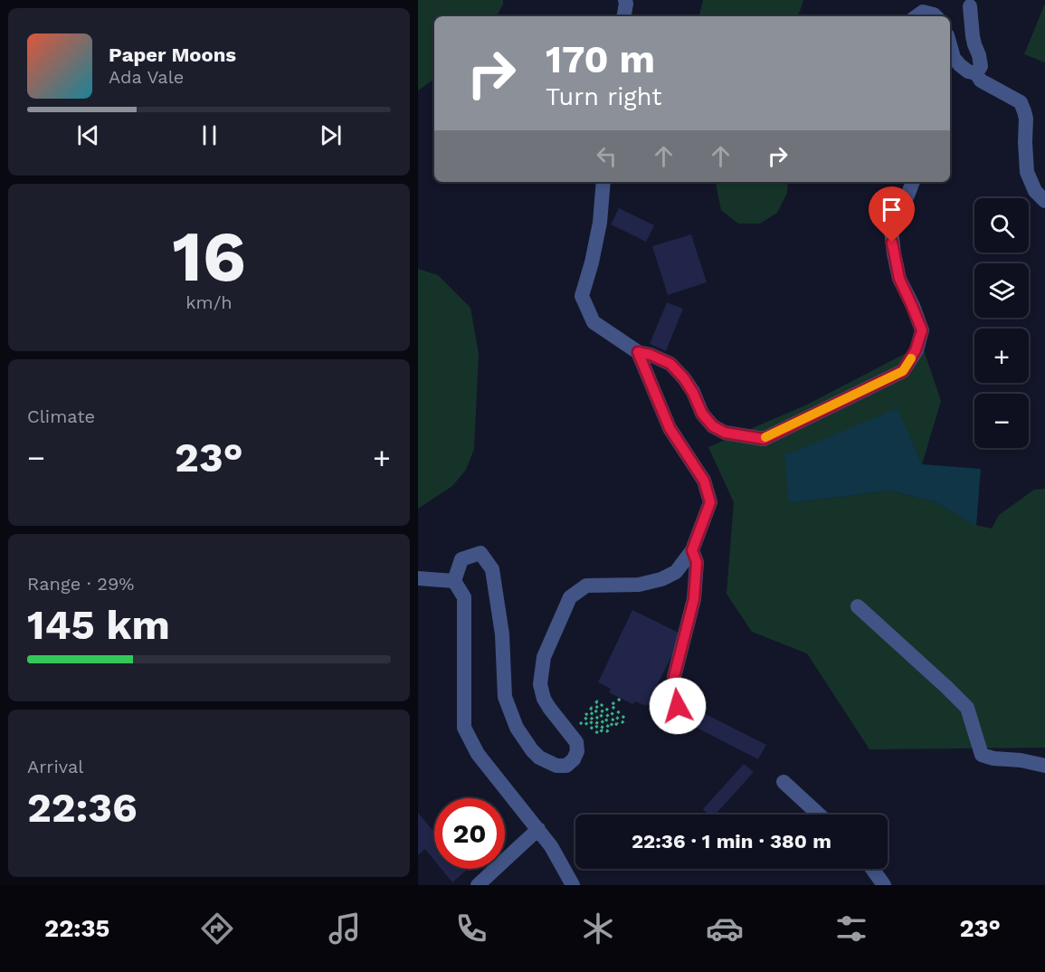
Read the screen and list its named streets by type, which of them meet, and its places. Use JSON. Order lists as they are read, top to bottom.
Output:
{
  "page": {
    "turn": ["170 m", "Turn right"],
    "song": ["Paper Moons", "Ada Vale"],
    "tile": [
      ["16", "km/h"],
      "Climate",
      ["Range · 29%", "145 km"],
      ["Arrival", "22:36"]
    ],
    "map_buttons": ["+", "−"],
    "heat": ["−", "23°", "+"],
    "limit": "20",
    "trip": "22:36 · 1 min · 380 m",
    "tabs": ["22:35", "23°"]
  }
}
